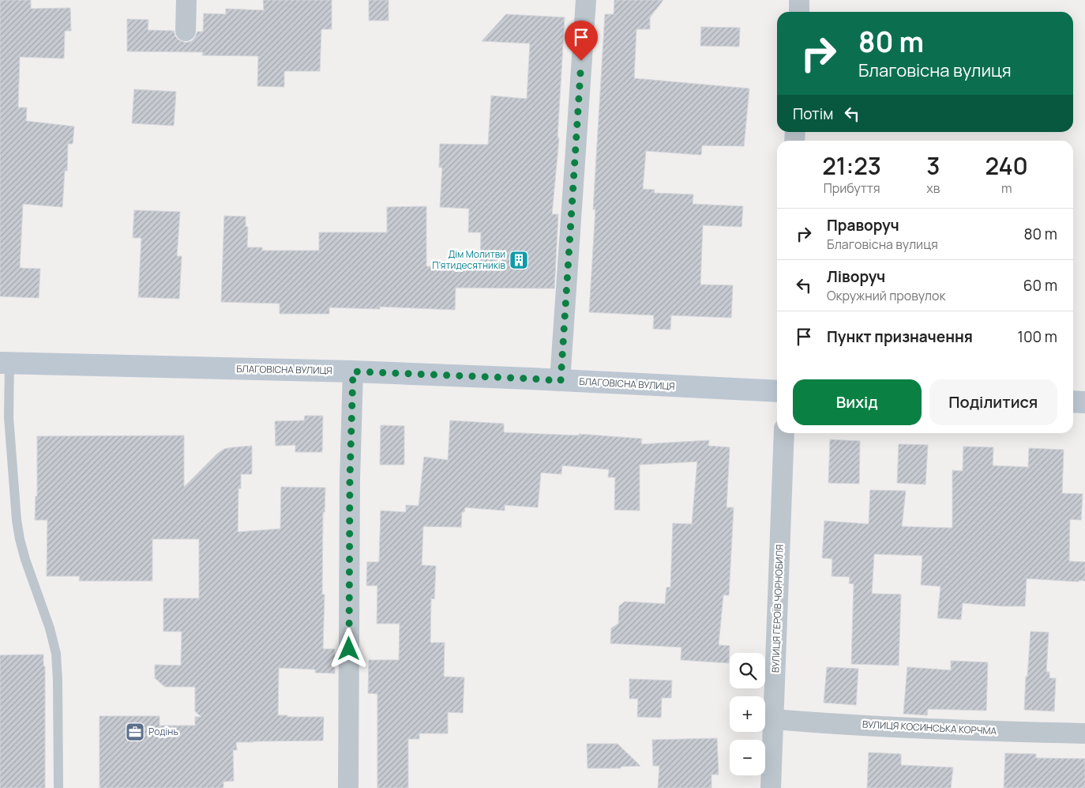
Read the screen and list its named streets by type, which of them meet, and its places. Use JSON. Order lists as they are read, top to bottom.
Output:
{
  "streets": {
    "main road": ["БЛАГОВІСНА ВУЛИЦЯ"],
    "street": ["ВУЛИЦЯ ГЕРОЇВ ЧОРНОБИЛЯ", "ВУЛИЦЯ КОСИНСЬКА КОРЧМА"]
  },
  "crossings": [
    ["ВУЛИЦЯ ГЕРОЇВ ЧОРНОБИЛЯ", "ВУЛИЦЯ КОСИНСЬКА КОРЧМА"]
  ],
  "places": {
    "building": ["Дім Молитви П'ятидесятників"],
    "office": ["Родінь"]
  },
  "page": {
    "turn": ["80 m", "Благовісна вулиця"],
    "then": "Потім",
    "eta": [
      "21:23",
      "Прибуття",
      "3",
      "хв",
      "240",
      "m"
    ],
    "list": [
      {
        "name": "Праворуч",
        "note": "Благовісна вулиця",
        "value": "80 m"
      },
      {
        "name": "Ліворуч",
        "note": "Окружний провулок",
        "value": "60 m"
      },
      {
        "name": "Пункт призначення",
        "value": "100 m"
      }
    ],
    "buttons": ["Вихід", "Поділитися"],
    "map_buttons": ["+", "−"]
  }
}
